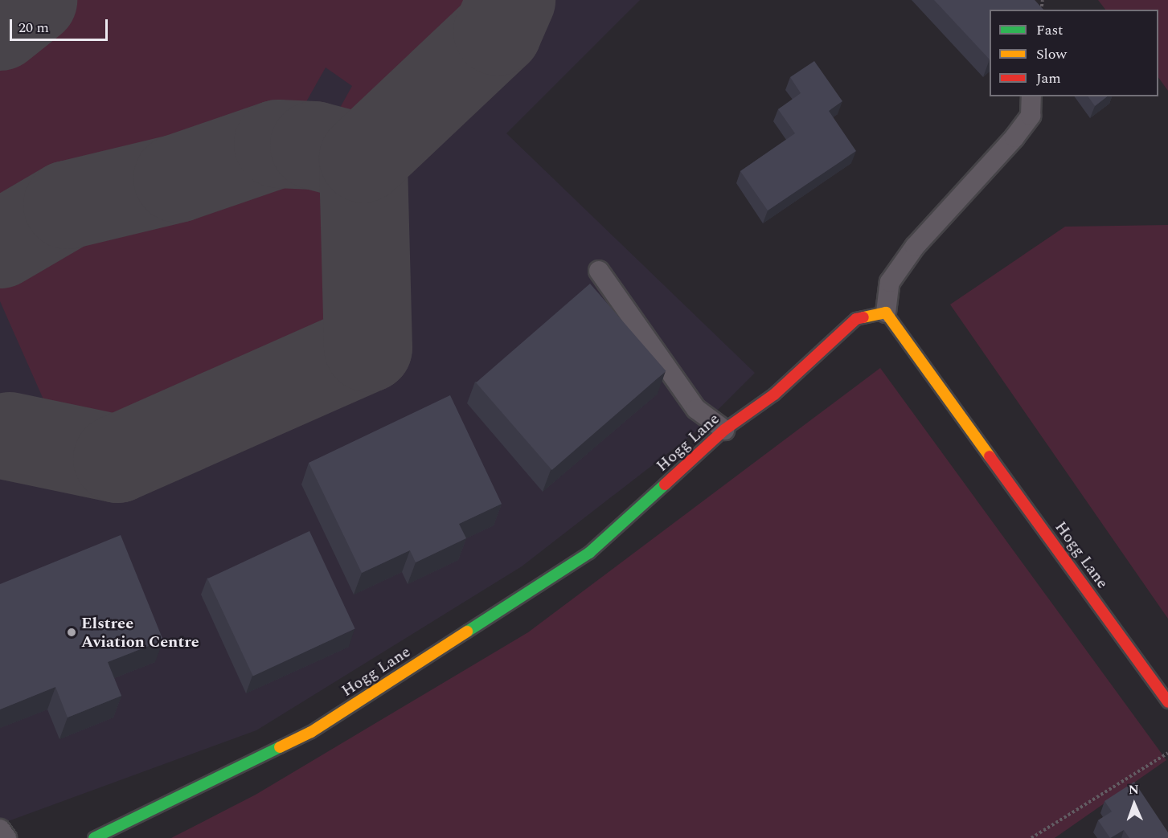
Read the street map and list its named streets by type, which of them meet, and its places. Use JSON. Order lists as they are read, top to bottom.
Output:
{
  "streets": {
    "street": ["Hogg Lane"]
  },
  "places": ["Elstree Aviation Centre"],
  "legend": ["Fast", "Slow", "Jam"],
  "scale_bar": "20 m",
  "north": "top"
}
